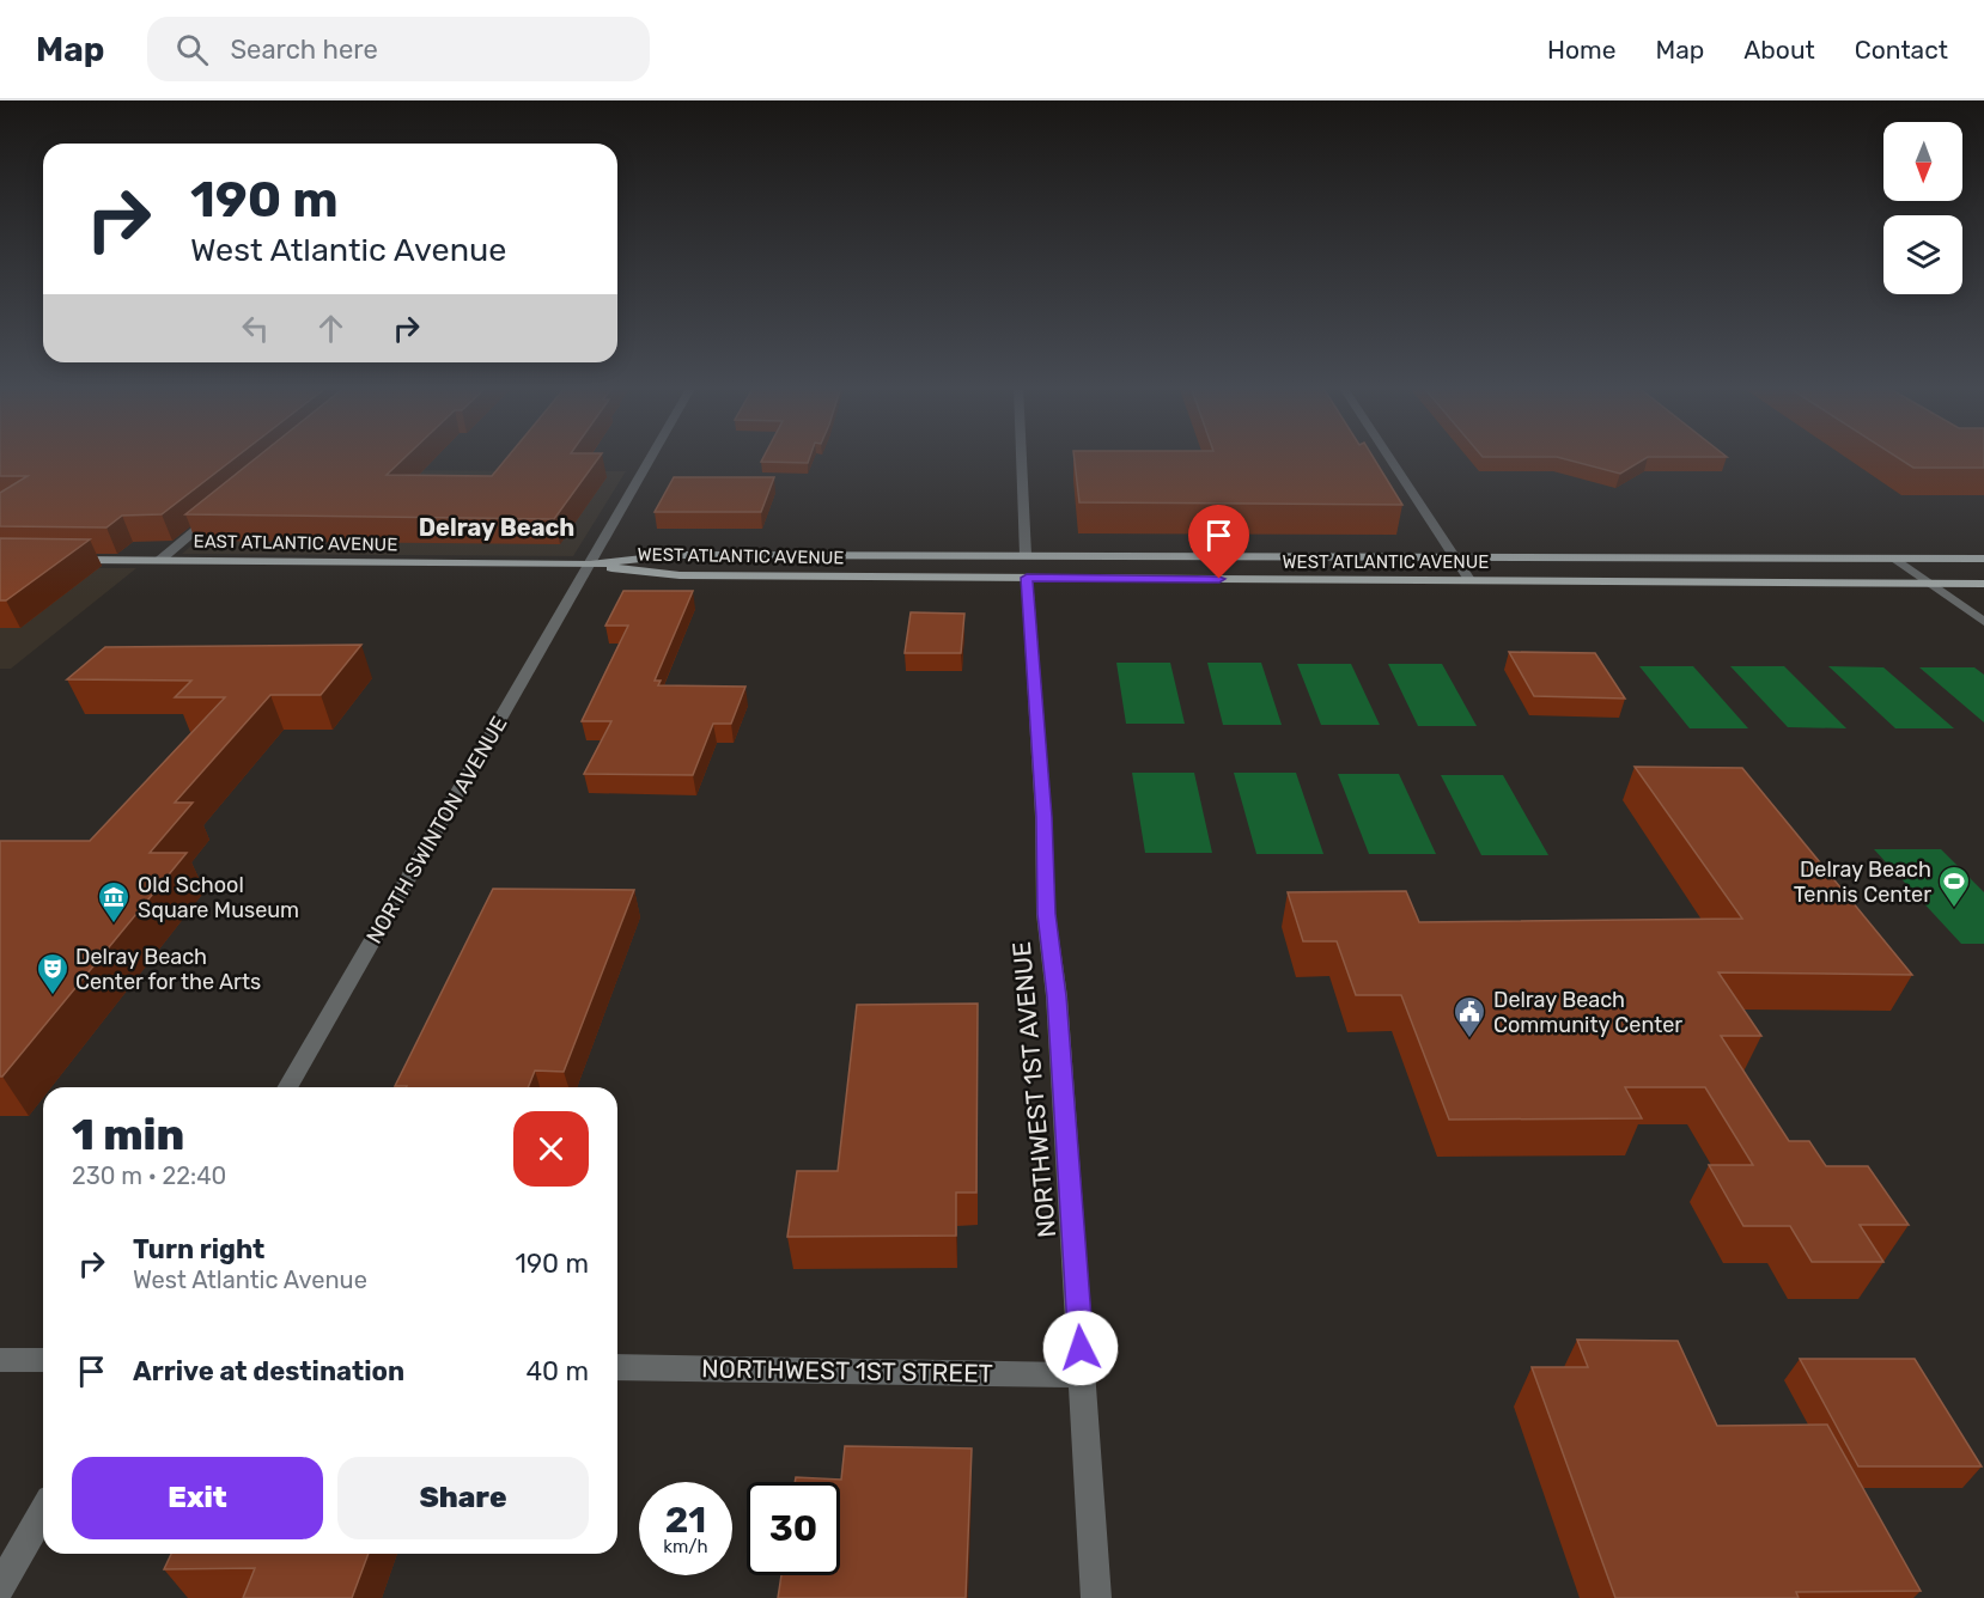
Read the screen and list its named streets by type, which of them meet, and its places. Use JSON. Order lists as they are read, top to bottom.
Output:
{
  "streets": {
    "main road": ["EAST ATLANTIC AVENUE", "WEST ATLANTIC AVENUE"],
    "street": ["NORTH SWINTON AVENUE", "NORTHWEST 1ST AVENUE", "NORTHWEST 1ST STREET"]
  },
  "crossings": [
    ["EAST ATLANTIC AVENUE", "WEST ATLANTIC AVENUE"],
    ["EAST ATLANTIC AVENUE", "NORTH SWINTON AVENUE"],
    ["WEST ATLANTIC AVENUE", "NORTH SWINTON AVENUE"],
    ["WEST ATLANTIC AVENUE", "NORTHWEST 1ST AVENUE"],
    ["NORTHWEST 1ST AVENUE", "NORTHWEST 1ST STREET"]
  ],
  "districts": ["Delray Beach"],
  "places": {
    "sports": ["Delray Beach Tennis Center"],
    "museum": ["Old School Square Museum"],
    "theatre": ["Delray Beach Center for the Arts"],
    "public building": ["Delray Beach Community Center"]
  },
  "north": "bottom",
  "page": {
    "header": "Map",
    "search": "Search here",
    "nav": [
      "Home",
      "Map",
      "About",
      "Contact"
    ],
    "turn": ["190 m", "West Atlantic Avenue"],
    "heading": ["1 min", "230 m · 22:40"],
    "list": [
      {
        "name": "Turn right",
        "note": "West Atlantic Avenue",
        "value": "190 m"
      },
      {
        "name": "Arrive at destination",
        "value": "40 m"
      }
    ],
    "buttons": ["Exit", "Share"],
    "speed": "21 km/h",
    "limit": "30"
  }
}
